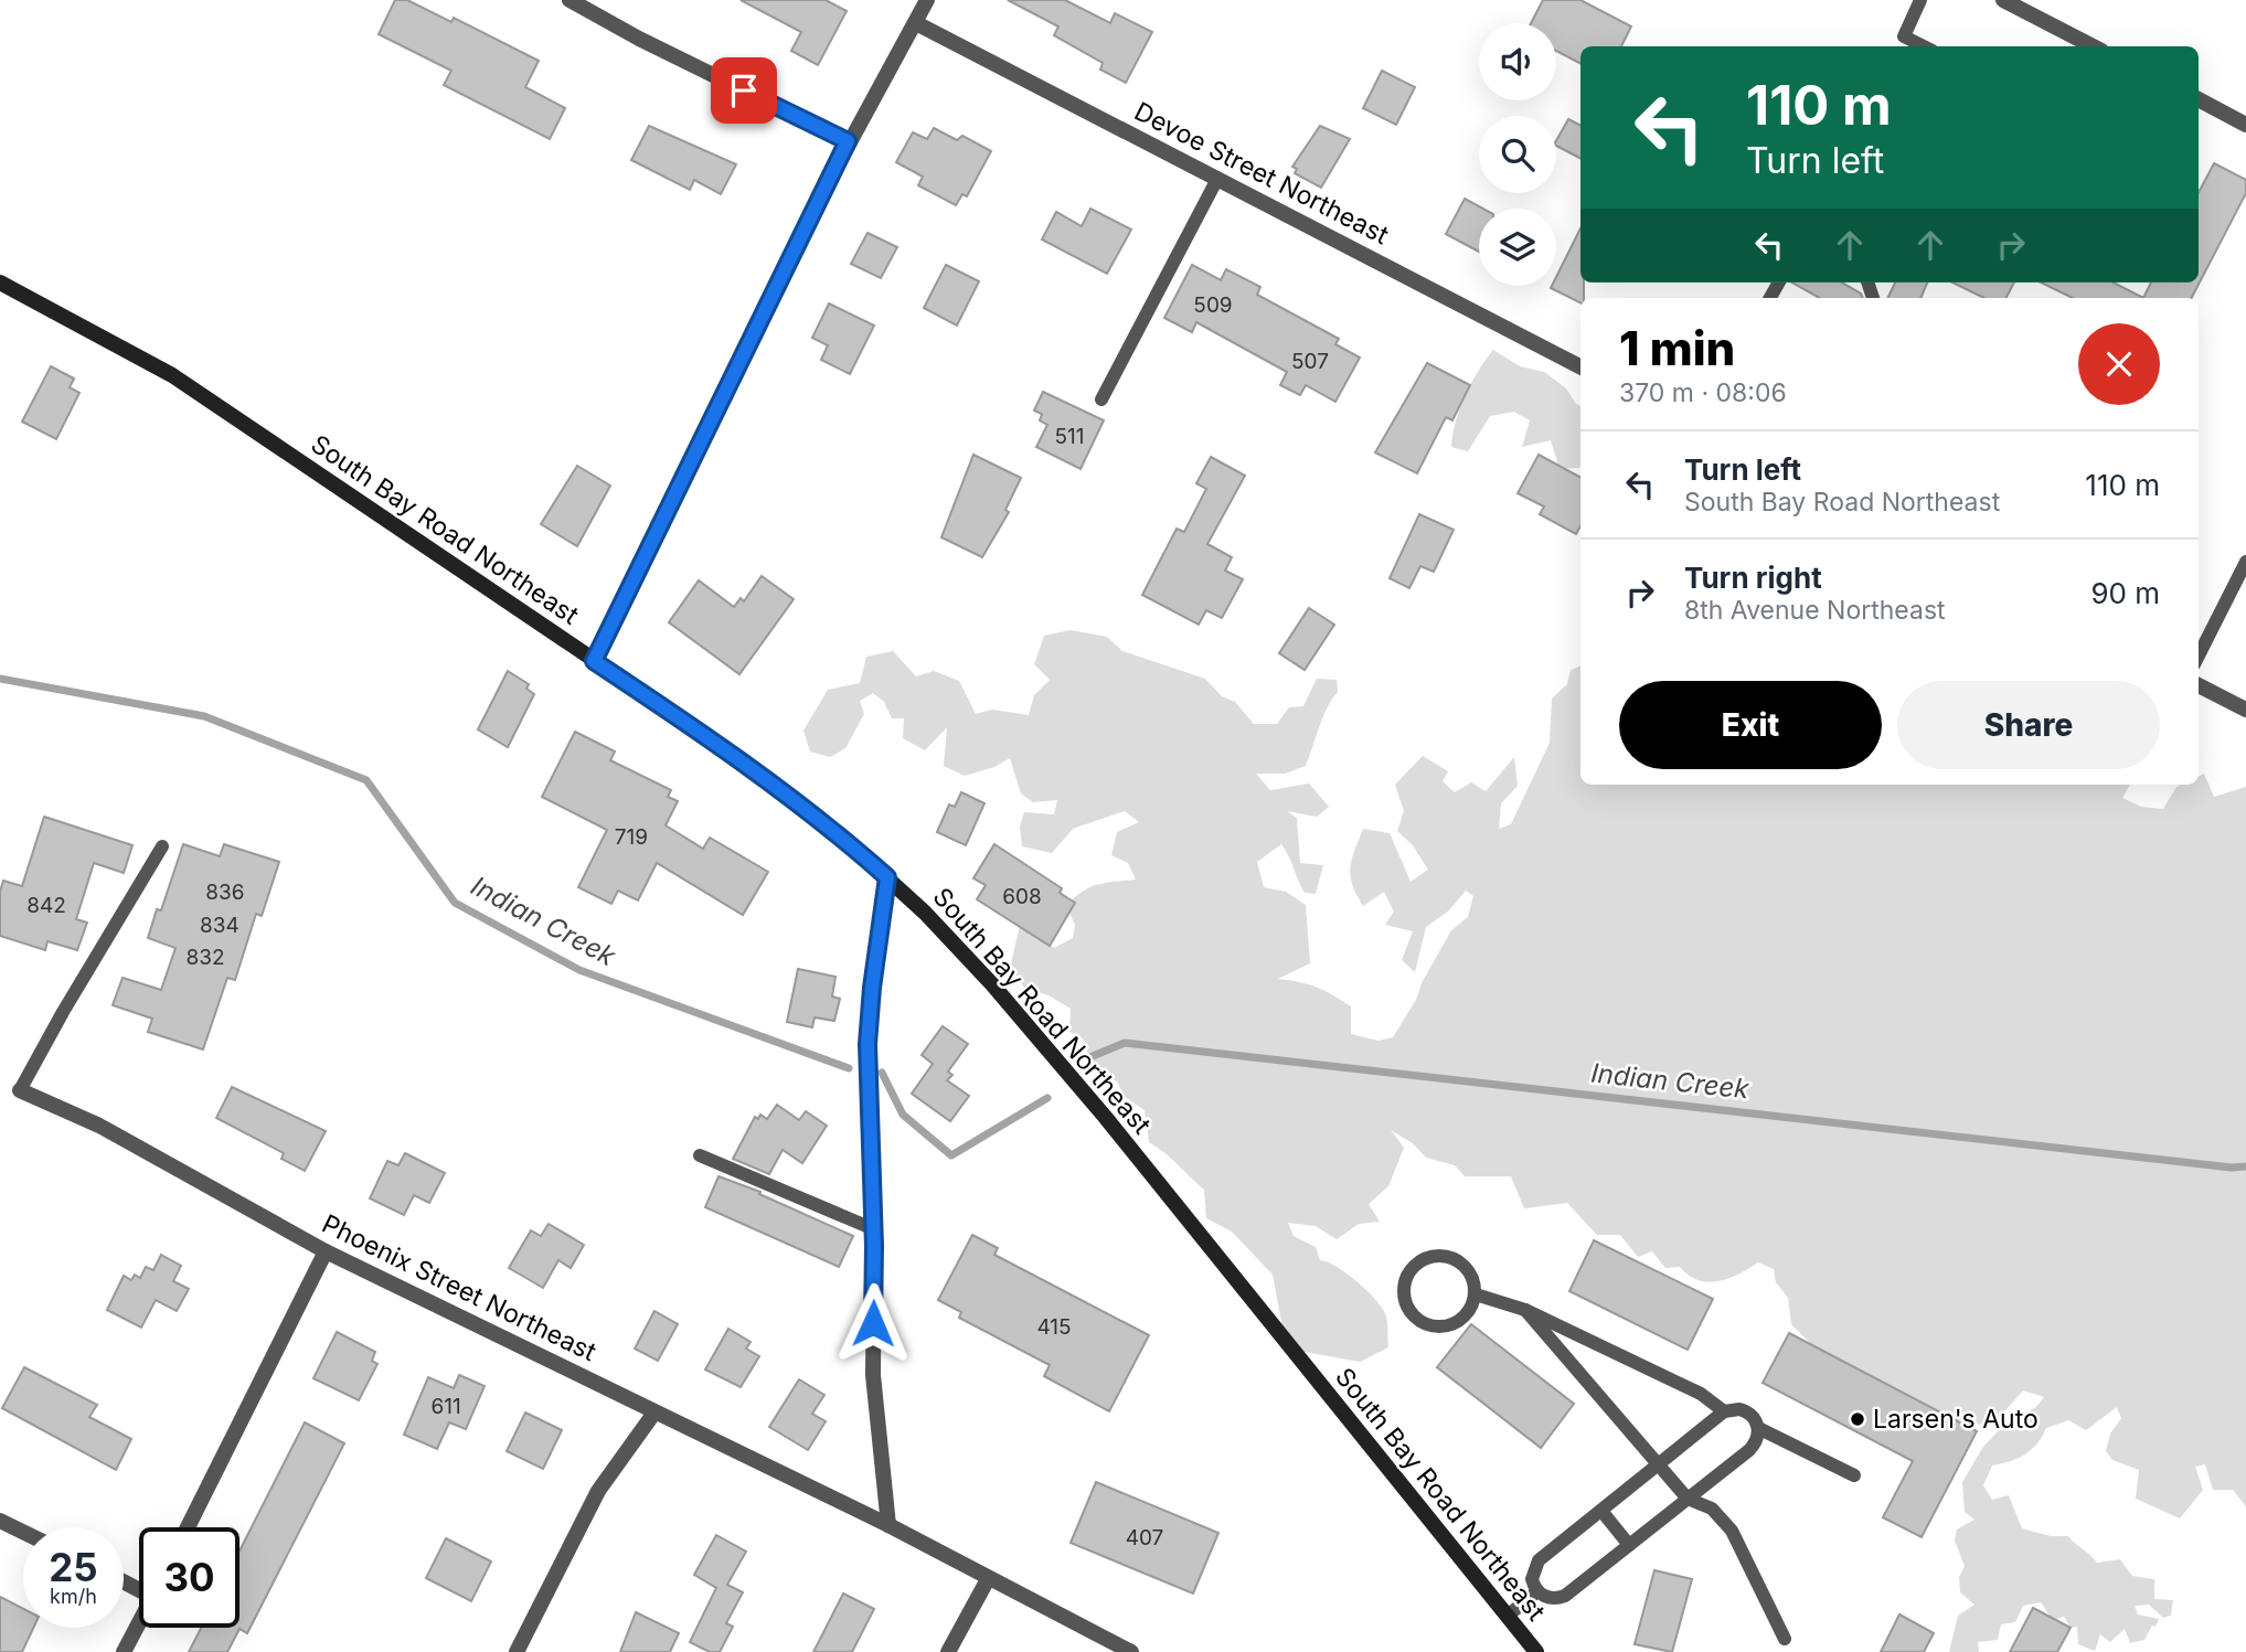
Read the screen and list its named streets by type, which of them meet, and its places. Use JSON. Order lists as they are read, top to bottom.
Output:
{
  "streets": {
    "street": ["Devoe Street Northeast", "South Bay Road Northeast", "Phoenix Street Northeast"]
  },
  "water": ["Indian Creek"],
  "places": ["Larsen's Auto"],
  "house_numbers": [
    "509",
    "507",
    "511",
    "719",
    "836",
    "608",
    "842",
    "834",
    "832",
    "415",
    "611",
    "407"
  ],
  "page": {
    "turn": ["110 m", "Turn left"],
    "heading": ["1 min", "370 m · 08:06"],
    "list": [
      {
        "name": "Turn left",
        "note": "South Bay Road Northeast",
        "value": "110 m"
      },
      {
        "name": "Turn right",
        "note": "8th Avenue Northeast",
        "value": "90 m"
      }
    ],
    "buttons": ["Exit", "Share"],
    "speed": "25 km/h",
    "limit": "30"
  }
}
